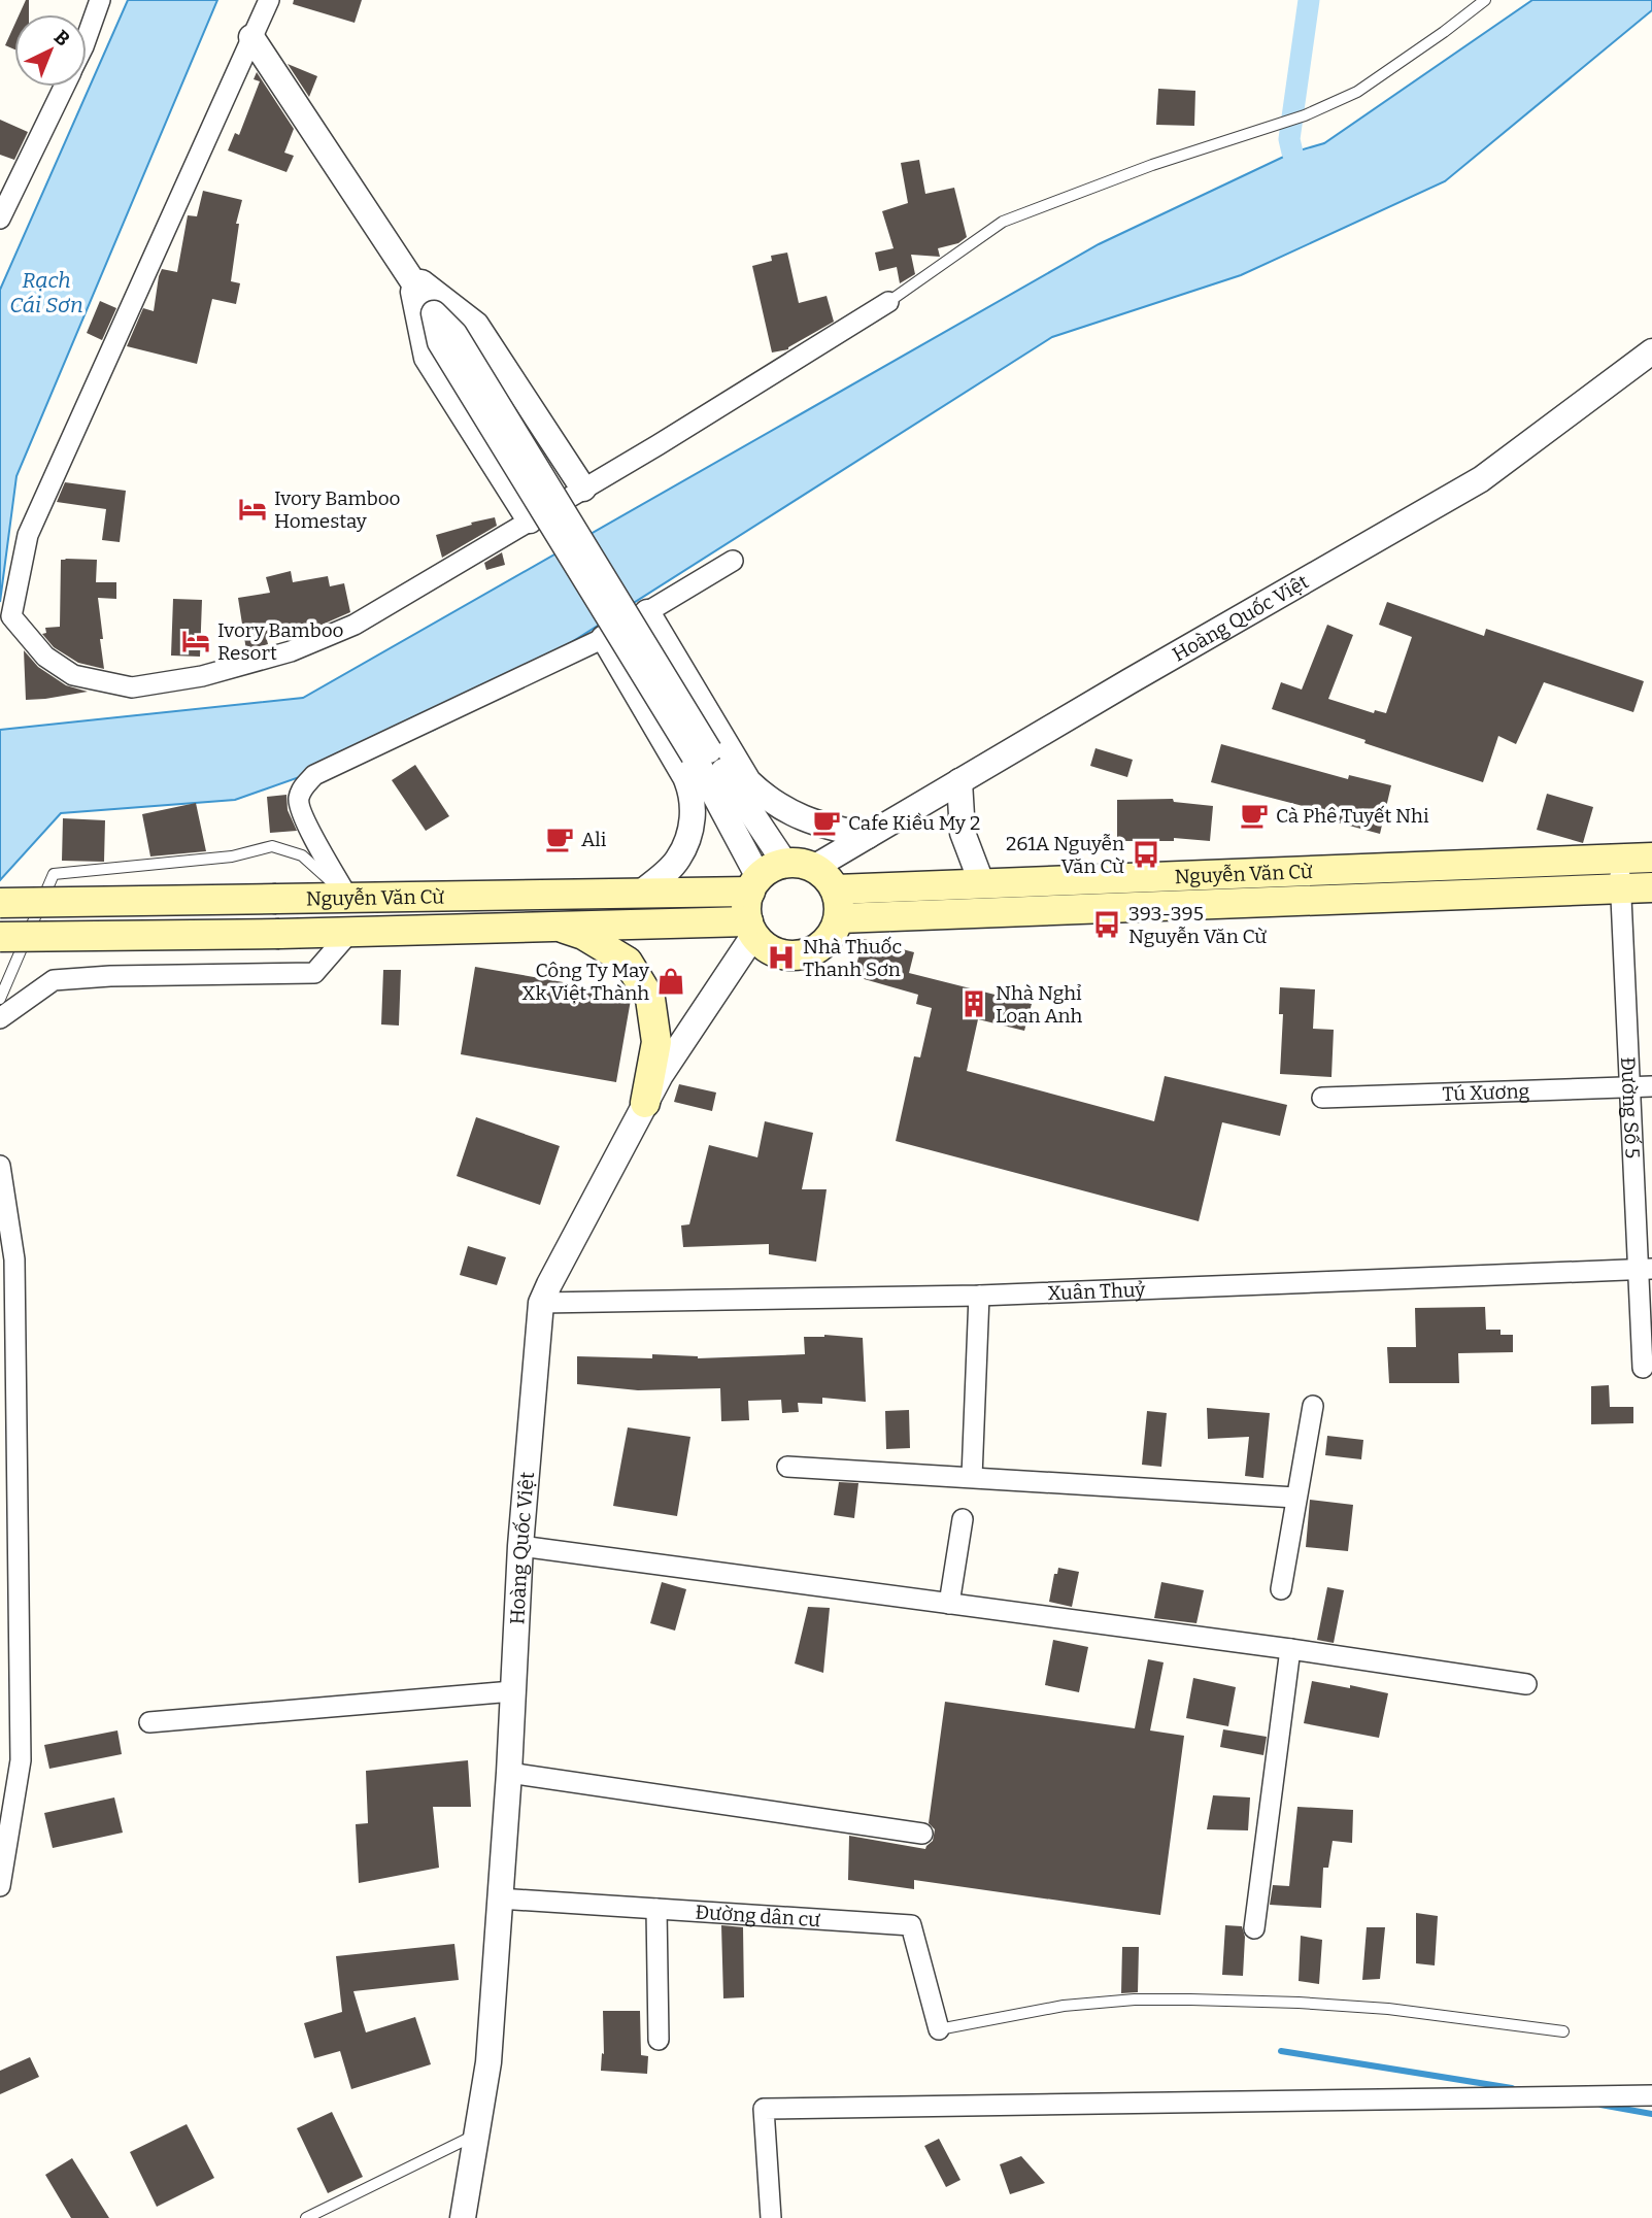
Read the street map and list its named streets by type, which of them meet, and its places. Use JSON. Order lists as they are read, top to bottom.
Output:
{
  "streets": {
    "main road": ["Nguyễn Văn Cừ"],
    "street": [
      "Hoàng Quốc Việt",
      "Tú Xương",
      "Đường Số 5",
      "Xuân Thuỷ",
      "Đường dân cư"
    ]
  },
  "crossings": [
    ["Hoàng Quốc Việt", "Nguyễn Văn Cừ"],
    ["Hoàng Quốc Việt", "Xuân Thuỷ"],
    ["Hoàng Quốc Việt", "Đường dân cư"],
    ["Nguyễn Văn Cừ", "Đường Số 5"],
    ["Tú Xương", "Đường Số 5"],
    ["Đường Số 5", "Xuân Thuỷ"]
  ],
  "water": ["Rạch Cái Sơn"],
  "places": {
    "hotel": ["Ivory Bamboo Homestay", "Ivory Bamboo Resort"],
    "cafe": ["Cà Phê Tuyết Nhi", "Cafe Kiều My 2", "Ali"],
    "bus stop": ["261A Nguyễn Văn Cừ", "393-395 Nguyễn Văn Cừ"],
    "hospital": ["Nhà Thuốc Thanh Sơn"],
    "shop": ["Công Ty May Xk Việt Thành"],
    "building": ["Nhà Nghỉ Loan Anh"]
  },
  "north": "top right"
}
